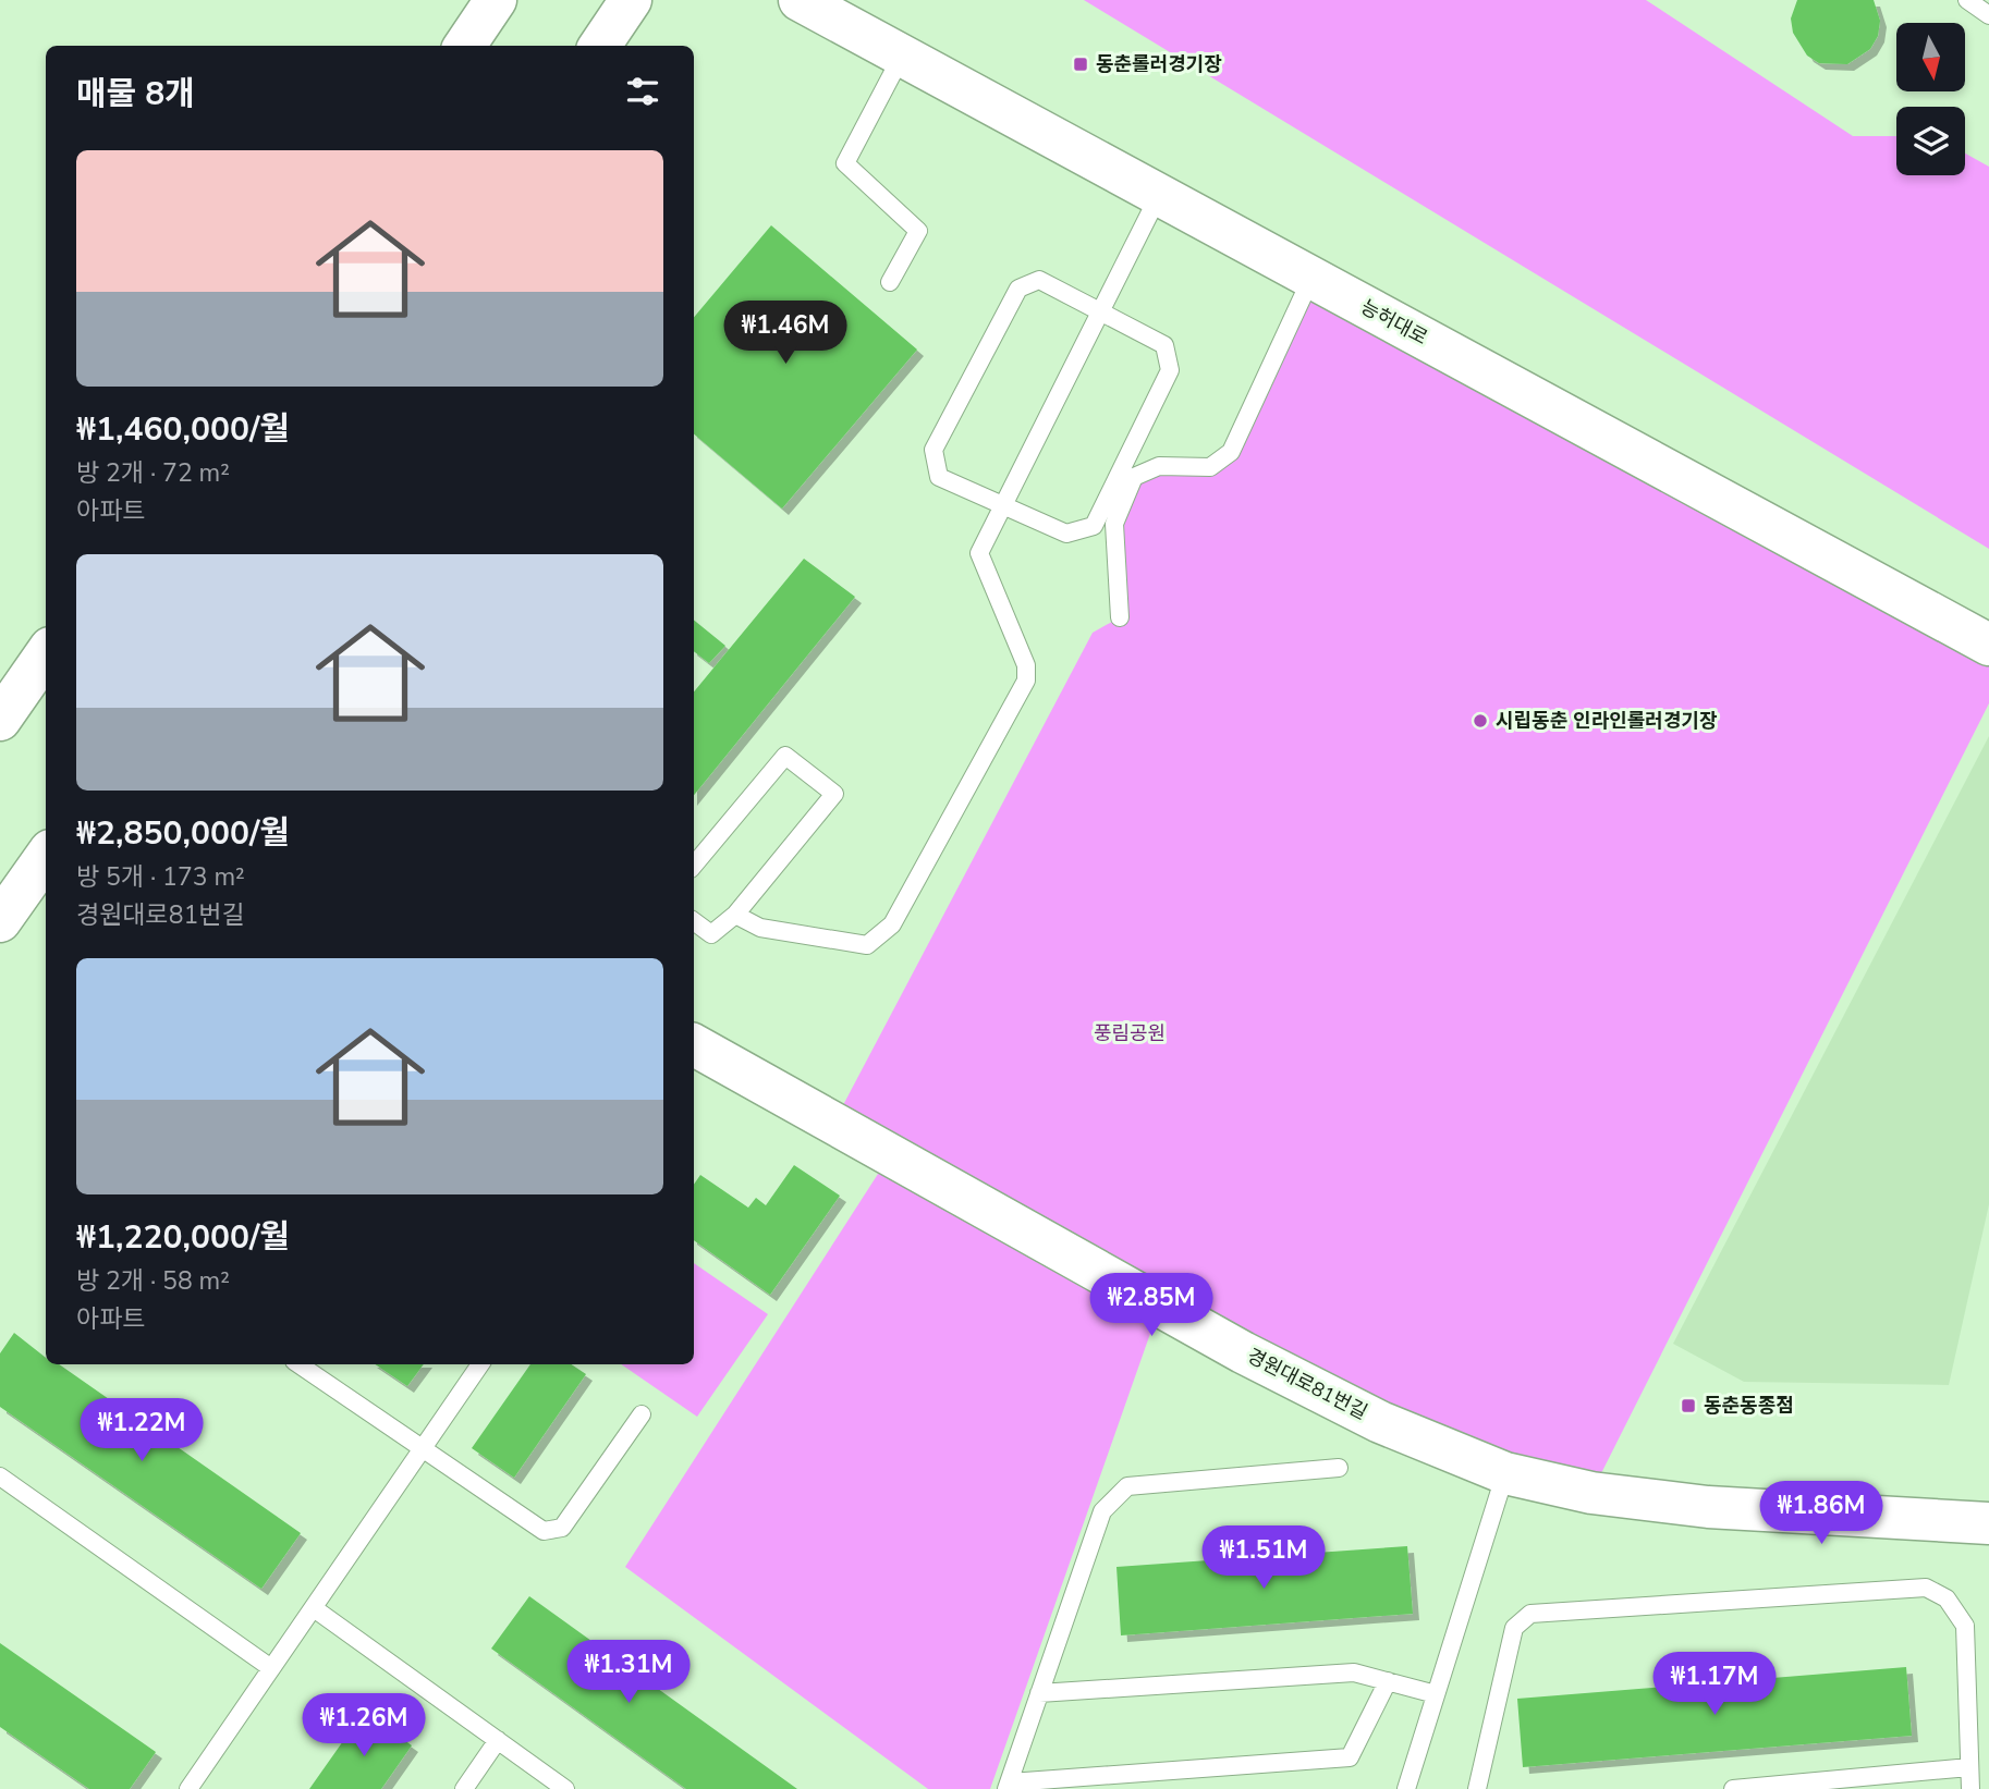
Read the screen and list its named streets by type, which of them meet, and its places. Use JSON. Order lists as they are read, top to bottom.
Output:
{
  "streets": {
    "main road": ["능허대로", "경원대로81번길"]
  },
  "parks": ["풍림공원"],
  "places": {
    "transit": ["동춘롤러경기장", "동춘동종점"],
    "other": ["시립동춘 인라인롤러경기장"]
  },
  "north": "bottom",
  "page": {
    "heading": "매물 8개",
    "list": [
      {
        "name": "₩1,460,000/월",
        "note": "방 2개 · 72 m² · 아파트"
      },
      {
        "name": "₩2,850,000/월",
        "note": "방 5개 · 173 m² · 경원대로81번길"
      },
      {
        "name": "₩1,220,000/월",
        "note": "방 2개 · 58 m² · 아파트"
      }
    ],
    "price": [
      "₩1.46M",
      "₩2.85M",
      "₩1.22M",
      "₩1.86M",
      "₩1.51M",
      "₩1.31M",
      "₩1.17M",
      "₩1.26M"
    ]
  }
}
